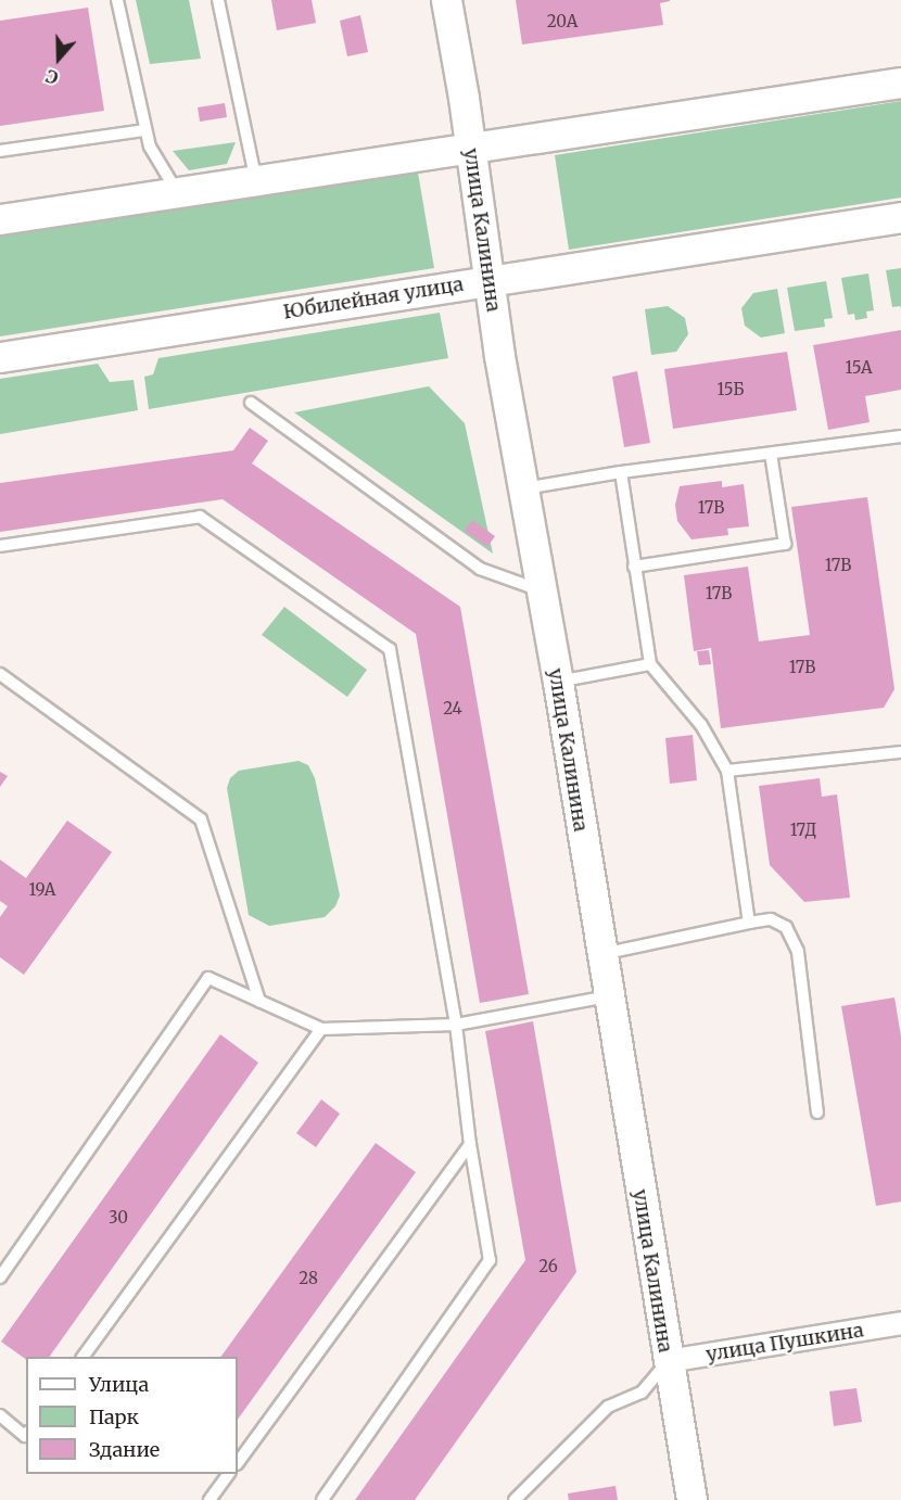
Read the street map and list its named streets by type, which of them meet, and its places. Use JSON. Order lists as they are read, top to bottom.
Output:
{
  "streets": {
    "main road": ["улица Калинина", "Юбилейная улица"],
    "street": ["улица Пушкина"]
  },
  "crossings": [
    ["улица Калинина", "Юбилейная улица"],
    ["улица Калинина", "улица Пушкина"]
  ],
  "house_numbers": [
    "20А",
    "15А",
    "15Б",
    "17В",
    "17В",
    "17В",
    "17В",
    "24",
    "17Д",
    "19А",
    "30",
    "26",
    "28"
  ],
  "legend": ["Улица", "Парк", "Здание"],
  "north": "bottom"
}
